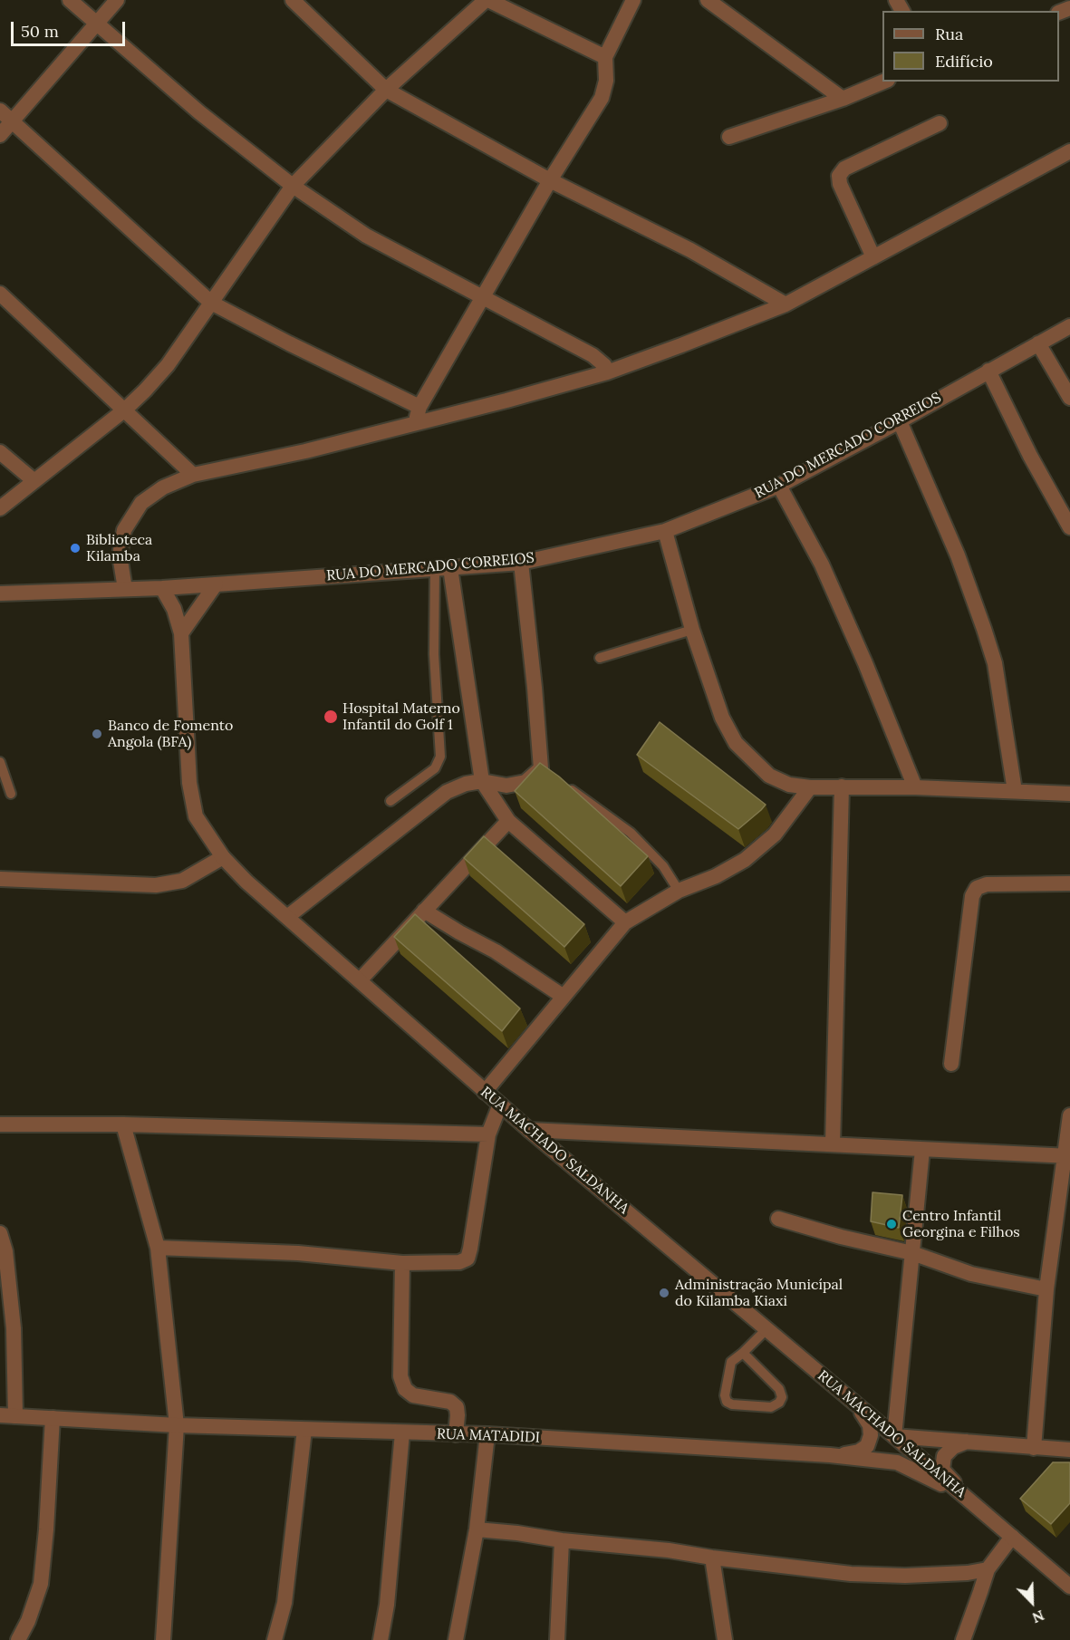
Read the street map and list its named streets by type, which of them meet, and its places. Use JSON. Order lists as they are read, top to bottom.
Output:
{
  "streets": {
    "street": ["RUA DO MERCADO CORREIOS", "RUA MACHADO SALDANHA", "RUA MATADIDI"]
  },
  "crossings": [
    ["RUA DO MERCADO CORREIOS", "RUA MACHADO SALDANHA"],
    ["RUA MACHADO SALDANHA", "RUA MATADIDI"]
  ],
  "places": [
    "Biblioteca Kilamba",
    "Hospital Materno Infantil do Golf 1",
    "Banco de Fomento Angola (BFA)",
    "Centro Infantil Georgina e Filhos",
    "Administração Municípal do Kilamba Kiaxi"
  ],
  "legend": ["Rua", "Edifício"],
  "scale_bar": "50 m",
  "north": "bottom right"
}
